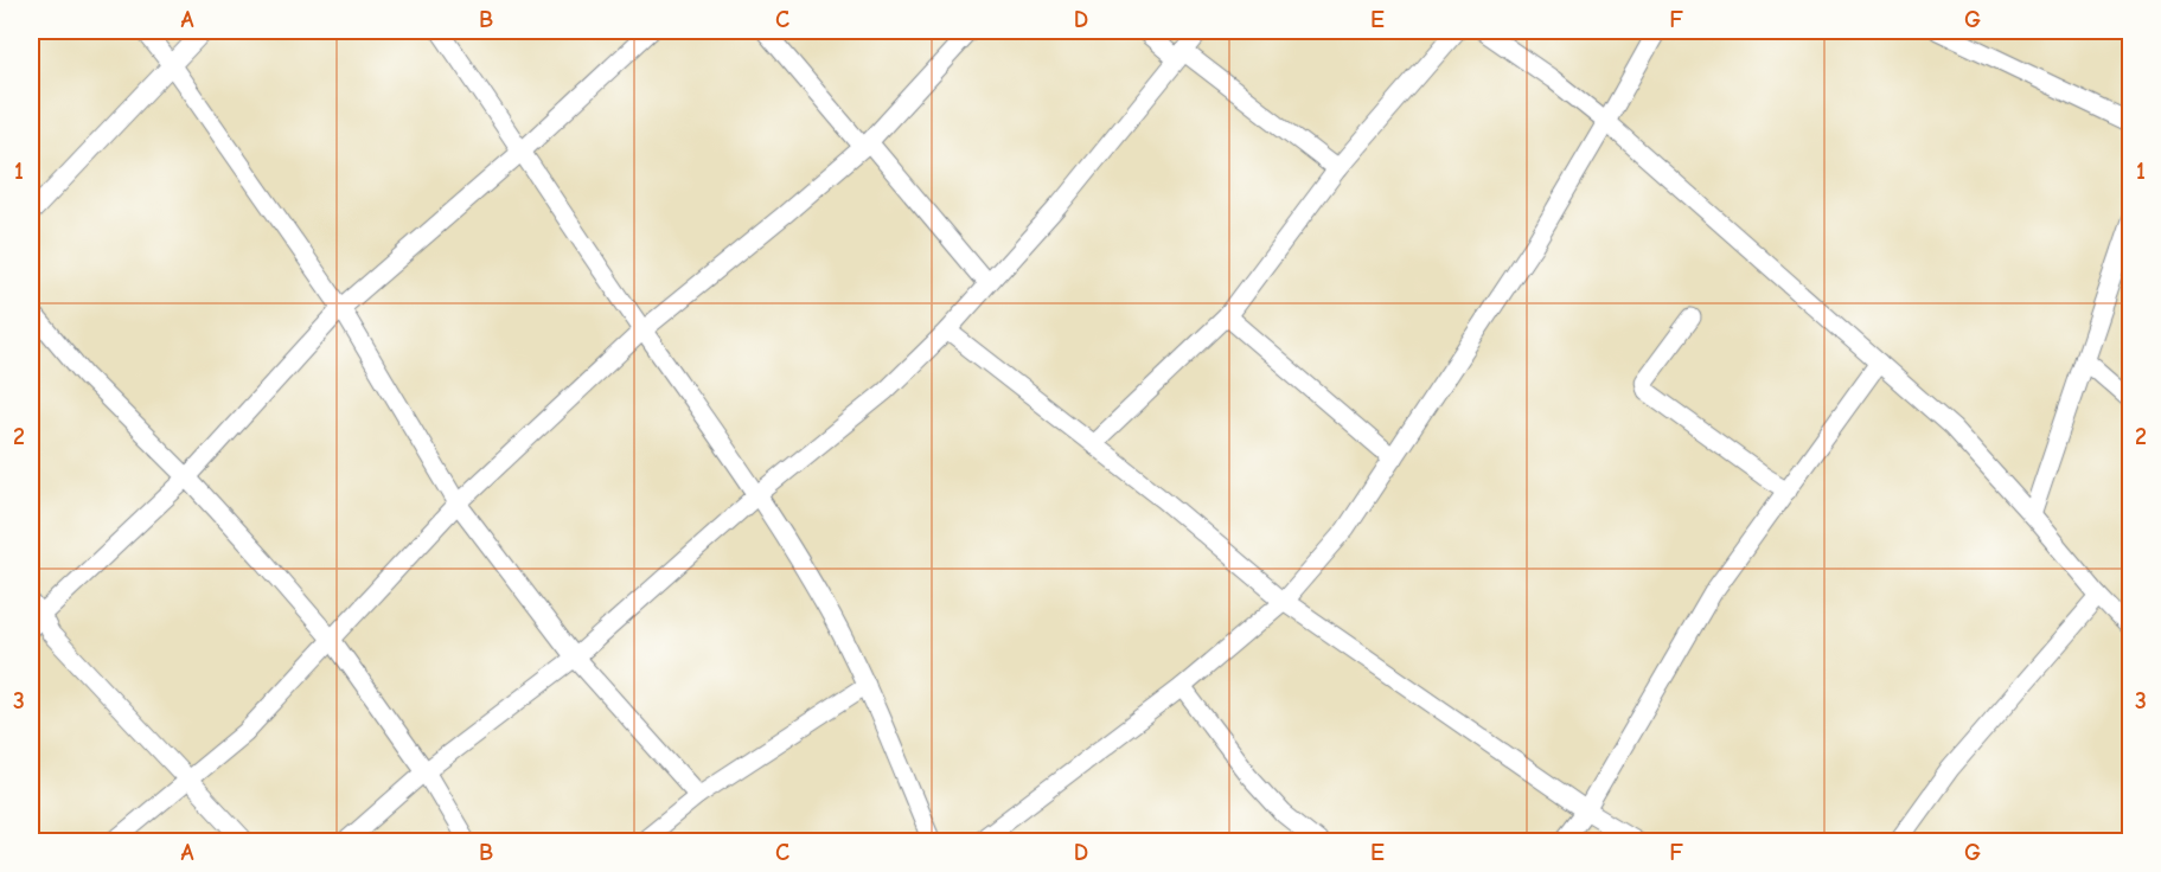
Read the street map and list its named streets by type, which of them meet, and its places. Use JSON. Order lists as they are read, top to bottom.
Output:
{
  "grid": {
    "columns": [
      "A",
      "B",
      "C",
      "D",
      "E",
      "F",
      "G"
    ],
    "rows": ["1", "2", "3"]
  }
}
